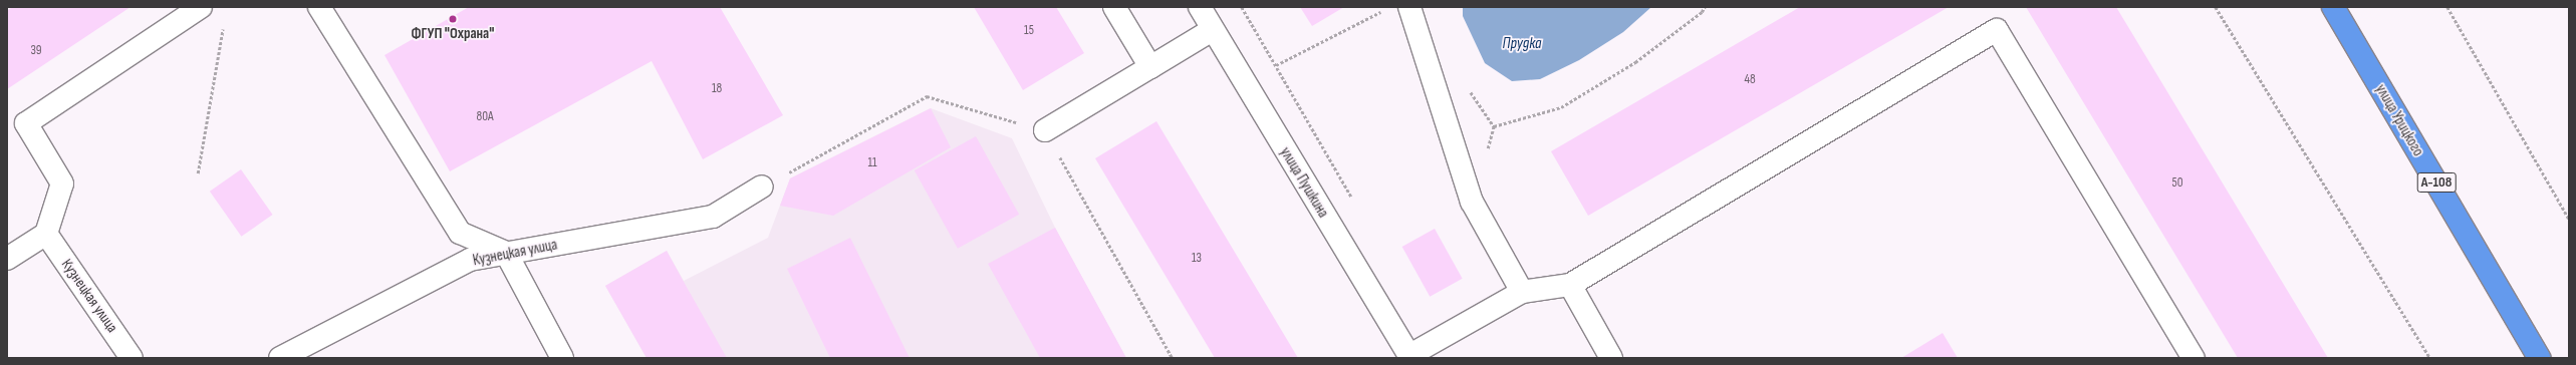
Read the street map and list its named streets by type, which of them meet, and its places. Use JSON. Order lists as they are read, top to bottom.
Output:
{
  "streets": {
    "highway": ["улица Урицкого", "А-108"],
    "street": ["улица Пушкина", "Кузнецкая улица"]
  },
  "water": ["Прудка"],
  "places": ["ФГУП \"Охрана\""],
  "house_numbers": [
    "15",
    "39",
    "48",
    "18",
    "80А",
    "11",
    "50",
    "13"
  ]
}
